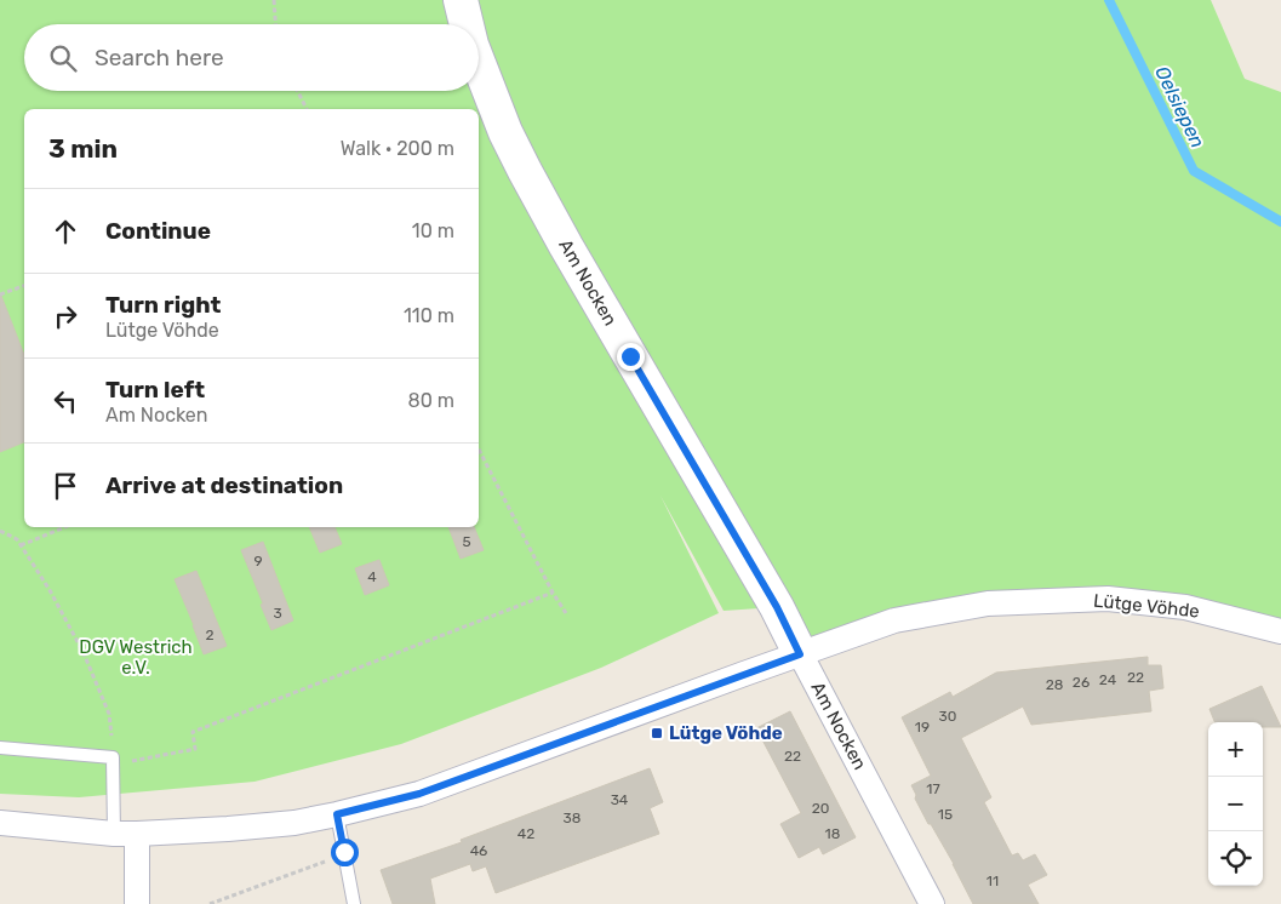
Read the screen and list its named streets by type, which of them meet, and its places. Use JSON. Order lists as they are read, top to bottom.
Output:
{
  "streets": {
    "street": ["Am Nocken", "Lütge Vöhde"]
  },
  "crossings": [
    ["Am Nocken", "Lütge Vöhde"]
  ],
  "water": ["Oelsiepen"],
  "parks": ["DGV Westrich e.V."],
  "places": {
    "transit": ["Lütge Vöhde"]
  },
  "house_numbers": [
    "5",
    "9",
    "4",
    "3",
    "2",
    "22",
    "24",
    "26",
    "28",
    "30",
    "19",
    "22",
    "17",
    "34",
    "20",
    "15",
    "38",
    "42",
    "18",
    "46",
    "11"
  ],
  "page": {
    "search": "Search here",
    "heading": ["3 min", "Walk · 200 m"],
    "list": [
      ["Continue", "10 m"],
      ["Turn right", "Lütge Vöhde", "110 m"],
      ["Turn left", "Am Nocken", "80 m"],
      "Arrive at destination"
    ],
    "map_buttons": ["+", "−"]
  }
}
